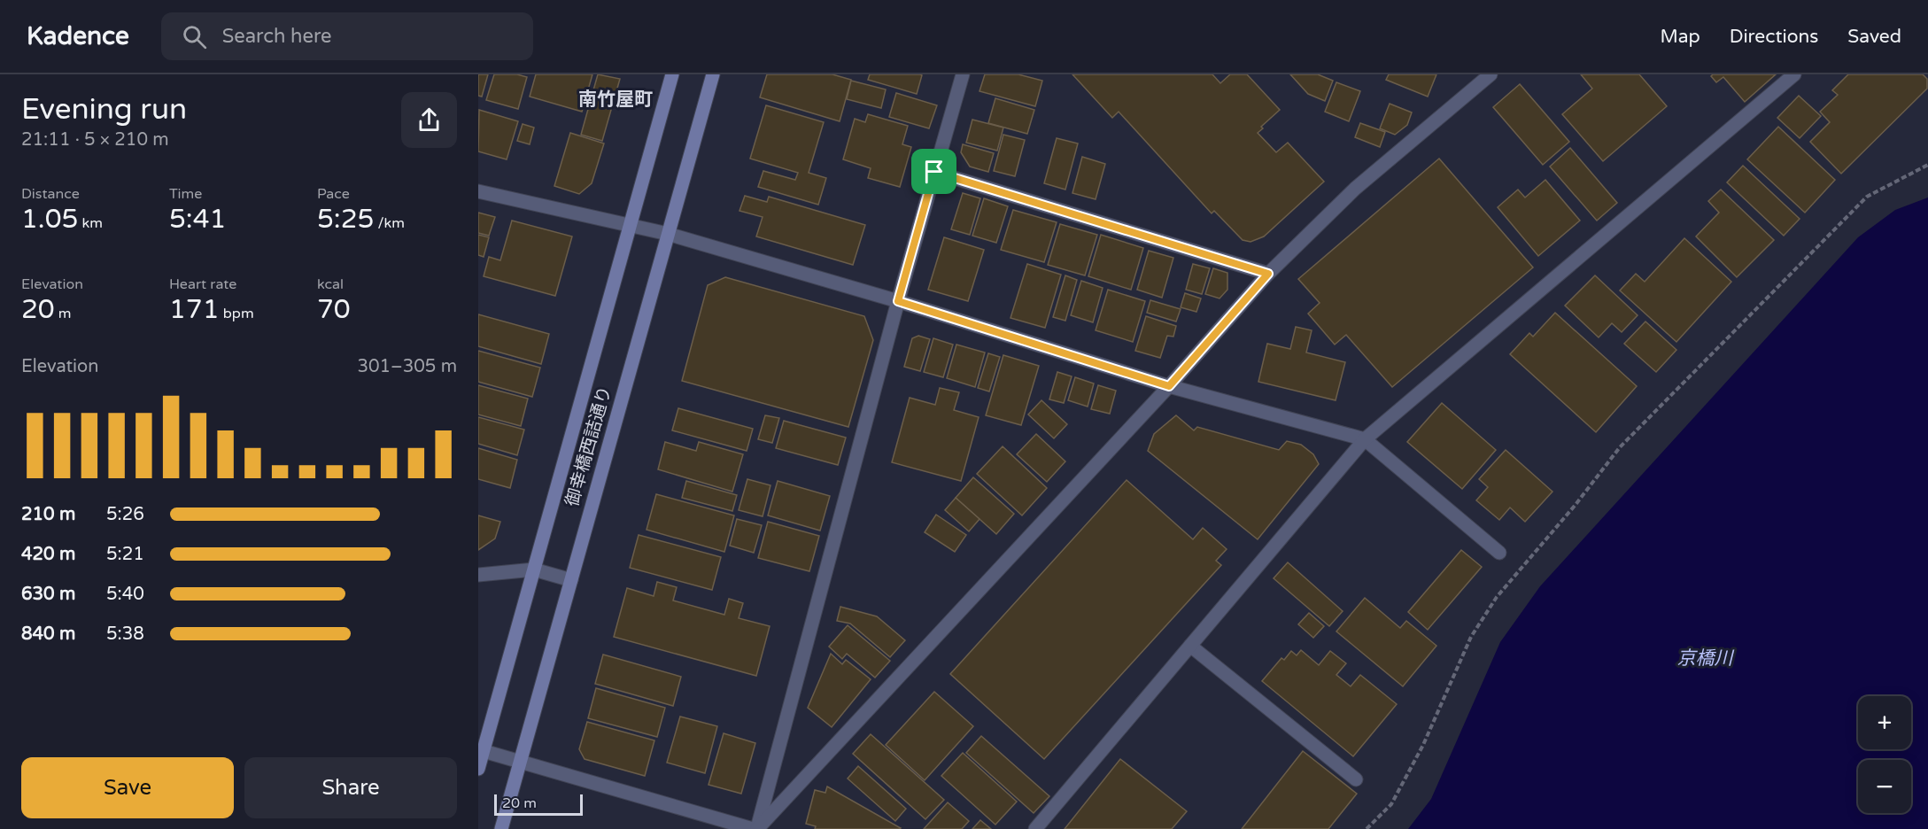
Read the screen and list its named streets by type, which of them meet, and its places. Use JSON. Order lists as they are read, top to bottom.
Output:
{
  "streets": {
    "street": ["御幸橋西詰通り"]
  },
  "districts": ["南竹屋町"],
  "water": ["京橋川"],
  "scale_bar": "20 m",
  "page": {
    "header": "Kadence",
    "search": "Search here",
    "nav": ["Map", "Directions", "Saved"],
    "heading": ["Evening run", "21:11 · 5 × 210 m"],
    "stats": [
      ["Distance", "1.05 km"],
      ["Time", "5:41"],
      ["Pace", "5:25 /km"],
      ["Elevation", "20 m"],
      ["Heart rate", "171 bpm"],
      ["kcal", "70"]
    ],
    "chart": ["Elevation", "301–305 m"],
    "list": [
      {
        "name": "210 m",
        "note": "5:26"
      },
      {
        "name": "420 m",
        "note": "5:21"
      },
      {
        "name": "630 m",
        "note": "5:40"
      },
      {
        "name": "840 m",
        "note": "5:38"
      }
    ],
    "map_buttons": ["+", "−"],
    "buttons": ["Save", "Share"],
    "scale": "20 m"
  }
}
